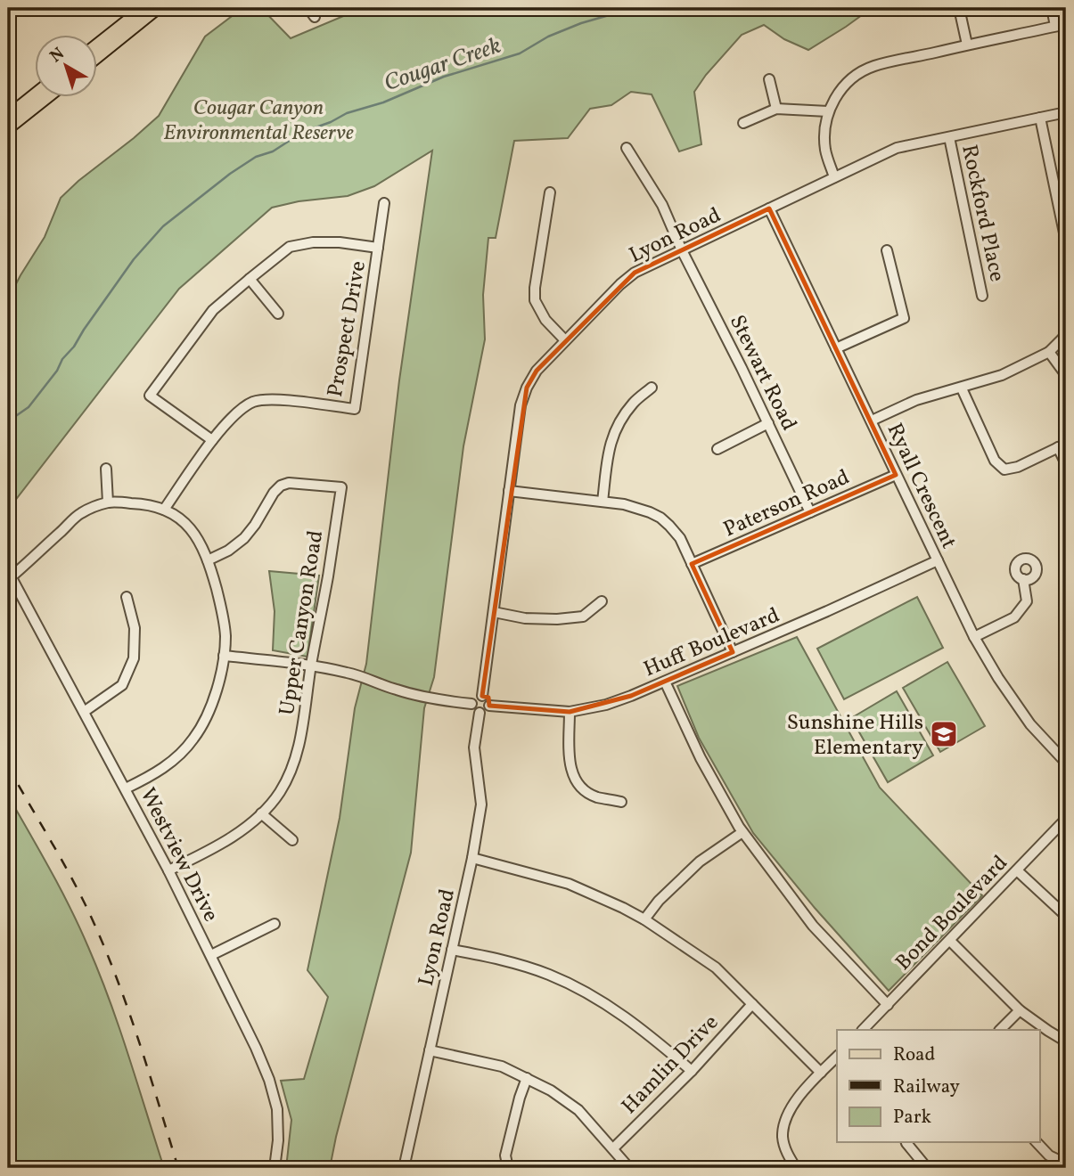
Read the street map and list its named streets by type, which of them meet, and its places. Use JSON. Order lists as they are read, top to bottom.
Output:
{
  "streets": {
    "street": [
      "Rockford Place",
      "Lyon Road",
      "Prospect Drive",
      "Stewart Road",
      "Ryall Crescent",
      "Paterson Road",
      "Upper Canyon Road",
      "Huff Boulevard",
      "Westview Drive",
      "Bond Boulevard",
      "Hamlin Drive"
    ]
  },
  "crossings": [
    ["Rockford Place", "Lyon Road"],
    ["Lyon Road", "Stewart Road"],
    ["Lyon Road", "Ryall Crescent"],
    ["Lyon Road", "Huff Boulevard"],
    ["Stewart Road", "Paterson Road"],
    ["Ryall Crescent", "Paterson Road"],
    ["Ryall Crescent", "Huff Boulevard"],
    ["Upper Canyon Road", "Westview Drive"]
  ],
  "water": ["Cougar Creek"],
  "parks": ["Cougar Canyon Environmental Reserve"],
  "places": {
    "school or university": ["Sunshine Hills Elementary"]
  },
  "legend": ["Road", "Railway", "Park"],
  "north": "top left"
}
